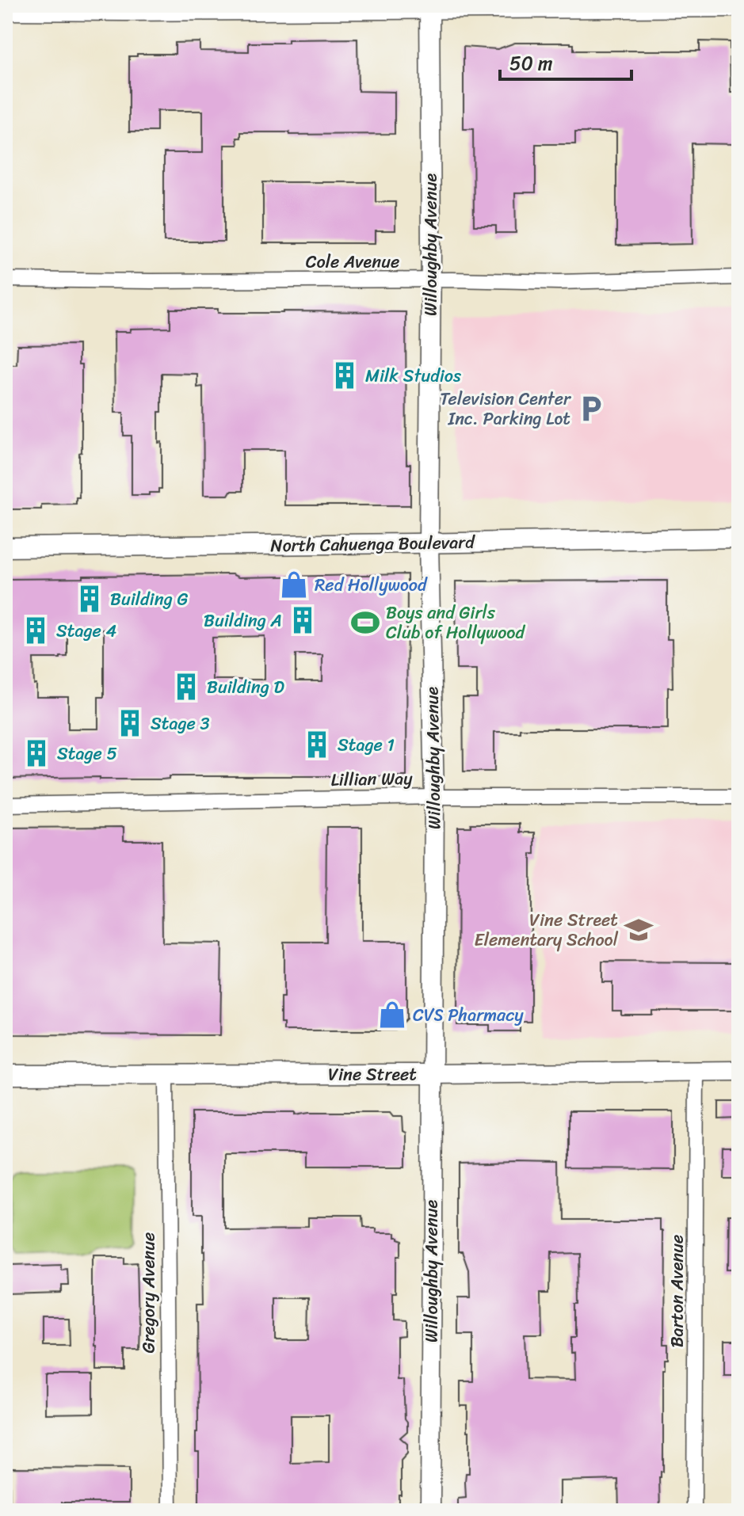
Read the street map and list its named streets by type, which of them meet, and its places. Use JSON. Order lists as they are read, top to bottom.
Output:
{
  "streets": {
    "street": [
      "Willoughby Avenue",
      "Cole Avenue",
      "North Cahuenga Boulevard",
      "Lillian Way",
      "Vine Street",
      "Barton Avenue",
      "Gregory Avenue"
    ]
  },
  "crossings": [
    ["Willoughby Avenue", "Cole Avenue"],
    ["Willoughby Avenue", "North Cahuenga Boulevard"],
    ["Willoughby Avenue", "Lillian Way"],
    ["Willoughby Avenue", "Vine Street"],
    ["Vine Street", "Barton Avenue"],
    ["Vine Street", "Gregory Avenue"]
  ],
  "places": {
    "building": [
      "Milk Studios",
      "Building G",
      "Building A",
      "Stage 4",
      "Building D",
      "Stage 3",
      "Stage 1",
      "Stage 5"
    ],
    "parking": ["Television Center Inc. Parking Lot"],
    "shop": ["Red Hollywood", "CVS Pharmacy"],
    "sports": ["Boys and Girls Club of Hollywood"],
    "school or university": ["Vine Street Elementary School"]
  },
  "scale_bar": "50 m"
}
